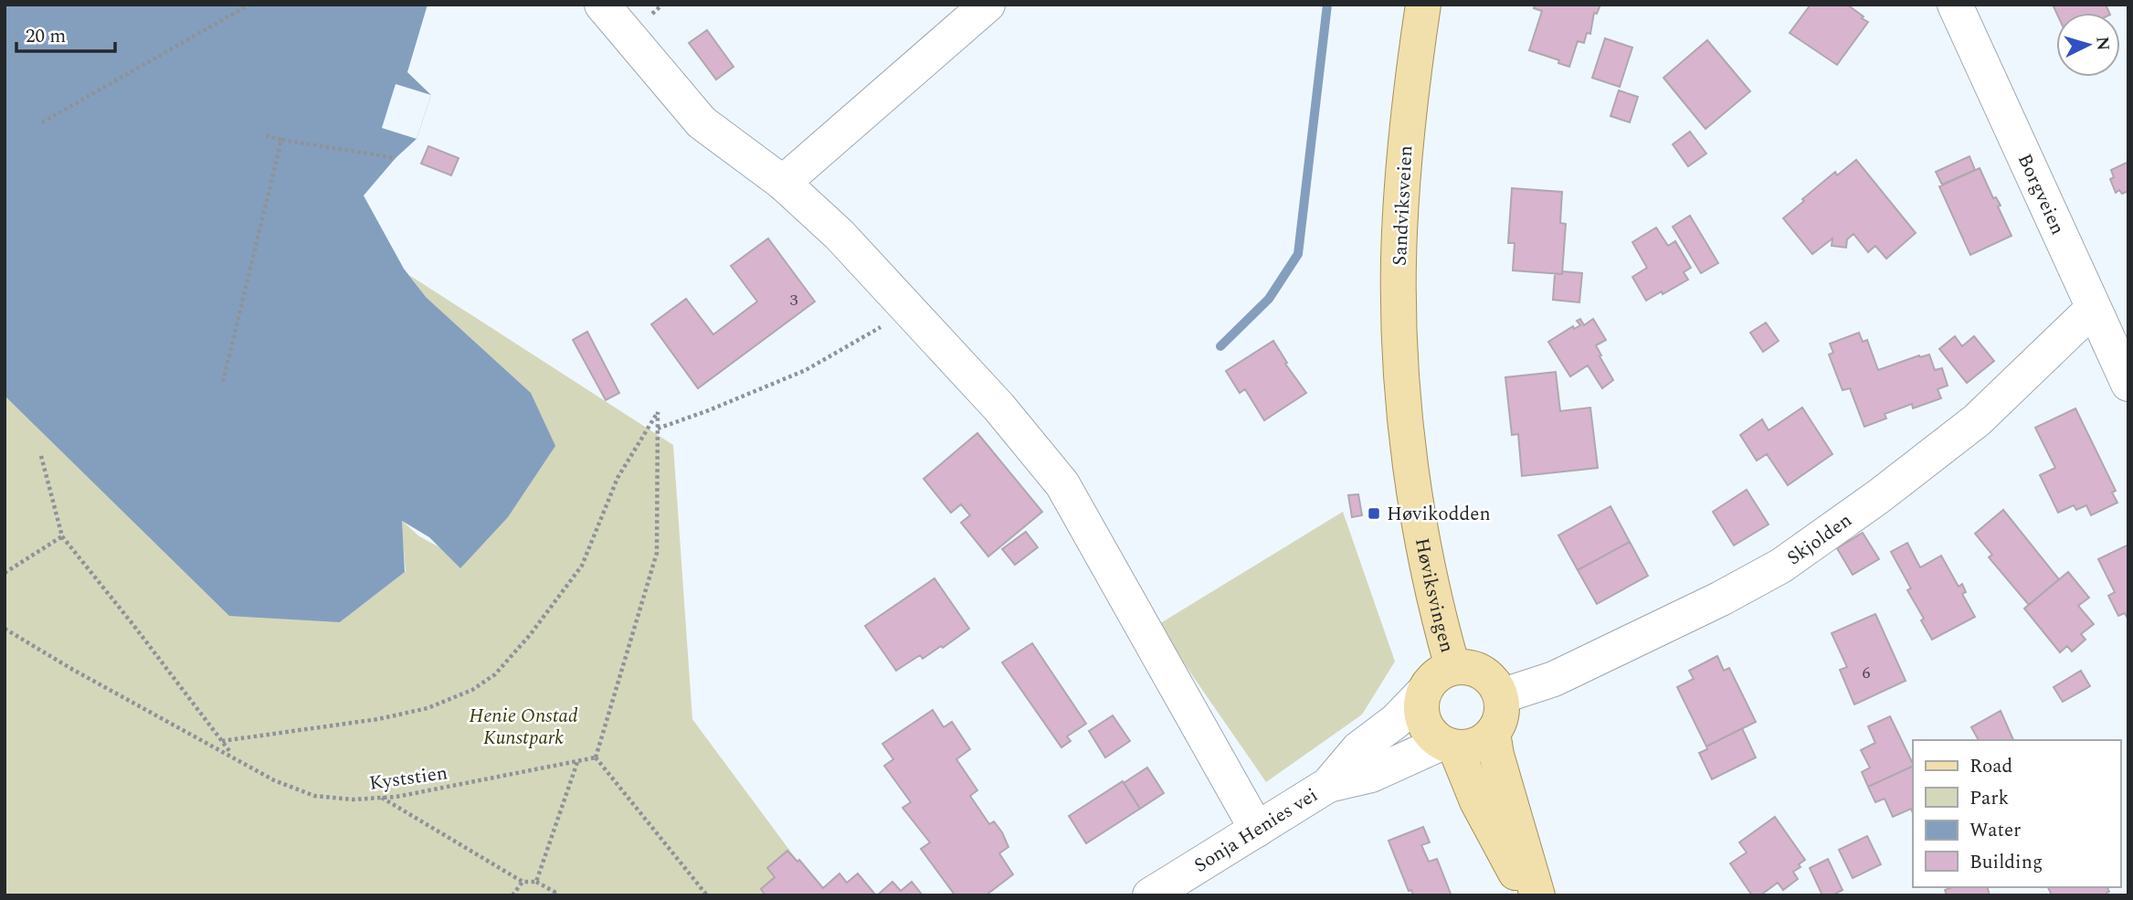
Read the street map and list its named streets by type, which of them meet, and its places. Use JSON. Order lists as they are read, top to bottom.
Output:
{
  "streets": {
    "main road": ["Sandviksveien", "Høviksvingen"],
    "street": ["Borgveien", "Skjolden", "Sonja Henies vei"],
    "path": ["Kyststien"]
  },
  "crossings": [
    ["Borgveien", "Skjolden"],
    ["Sandviksveien", "Høviksvingen"],
    ["Skjolden", "Høviksvingen"],
    ["Skjolden", "Sonja Henies vei"],
    ["Høviksvingen", "Sonja Henies vei"]
  ],
  "parks": ["Henie Onstad Kunstpark"],
  "places": {
    "transit": ["Høvikodden"]
  },
  "house_numbers": ["3", "6"],
  "legend": [
    "Road",
    "Park",
    "Water",
    "Building"
  ],
  "scale_bar": "20 m",
  "north": "right"
}
